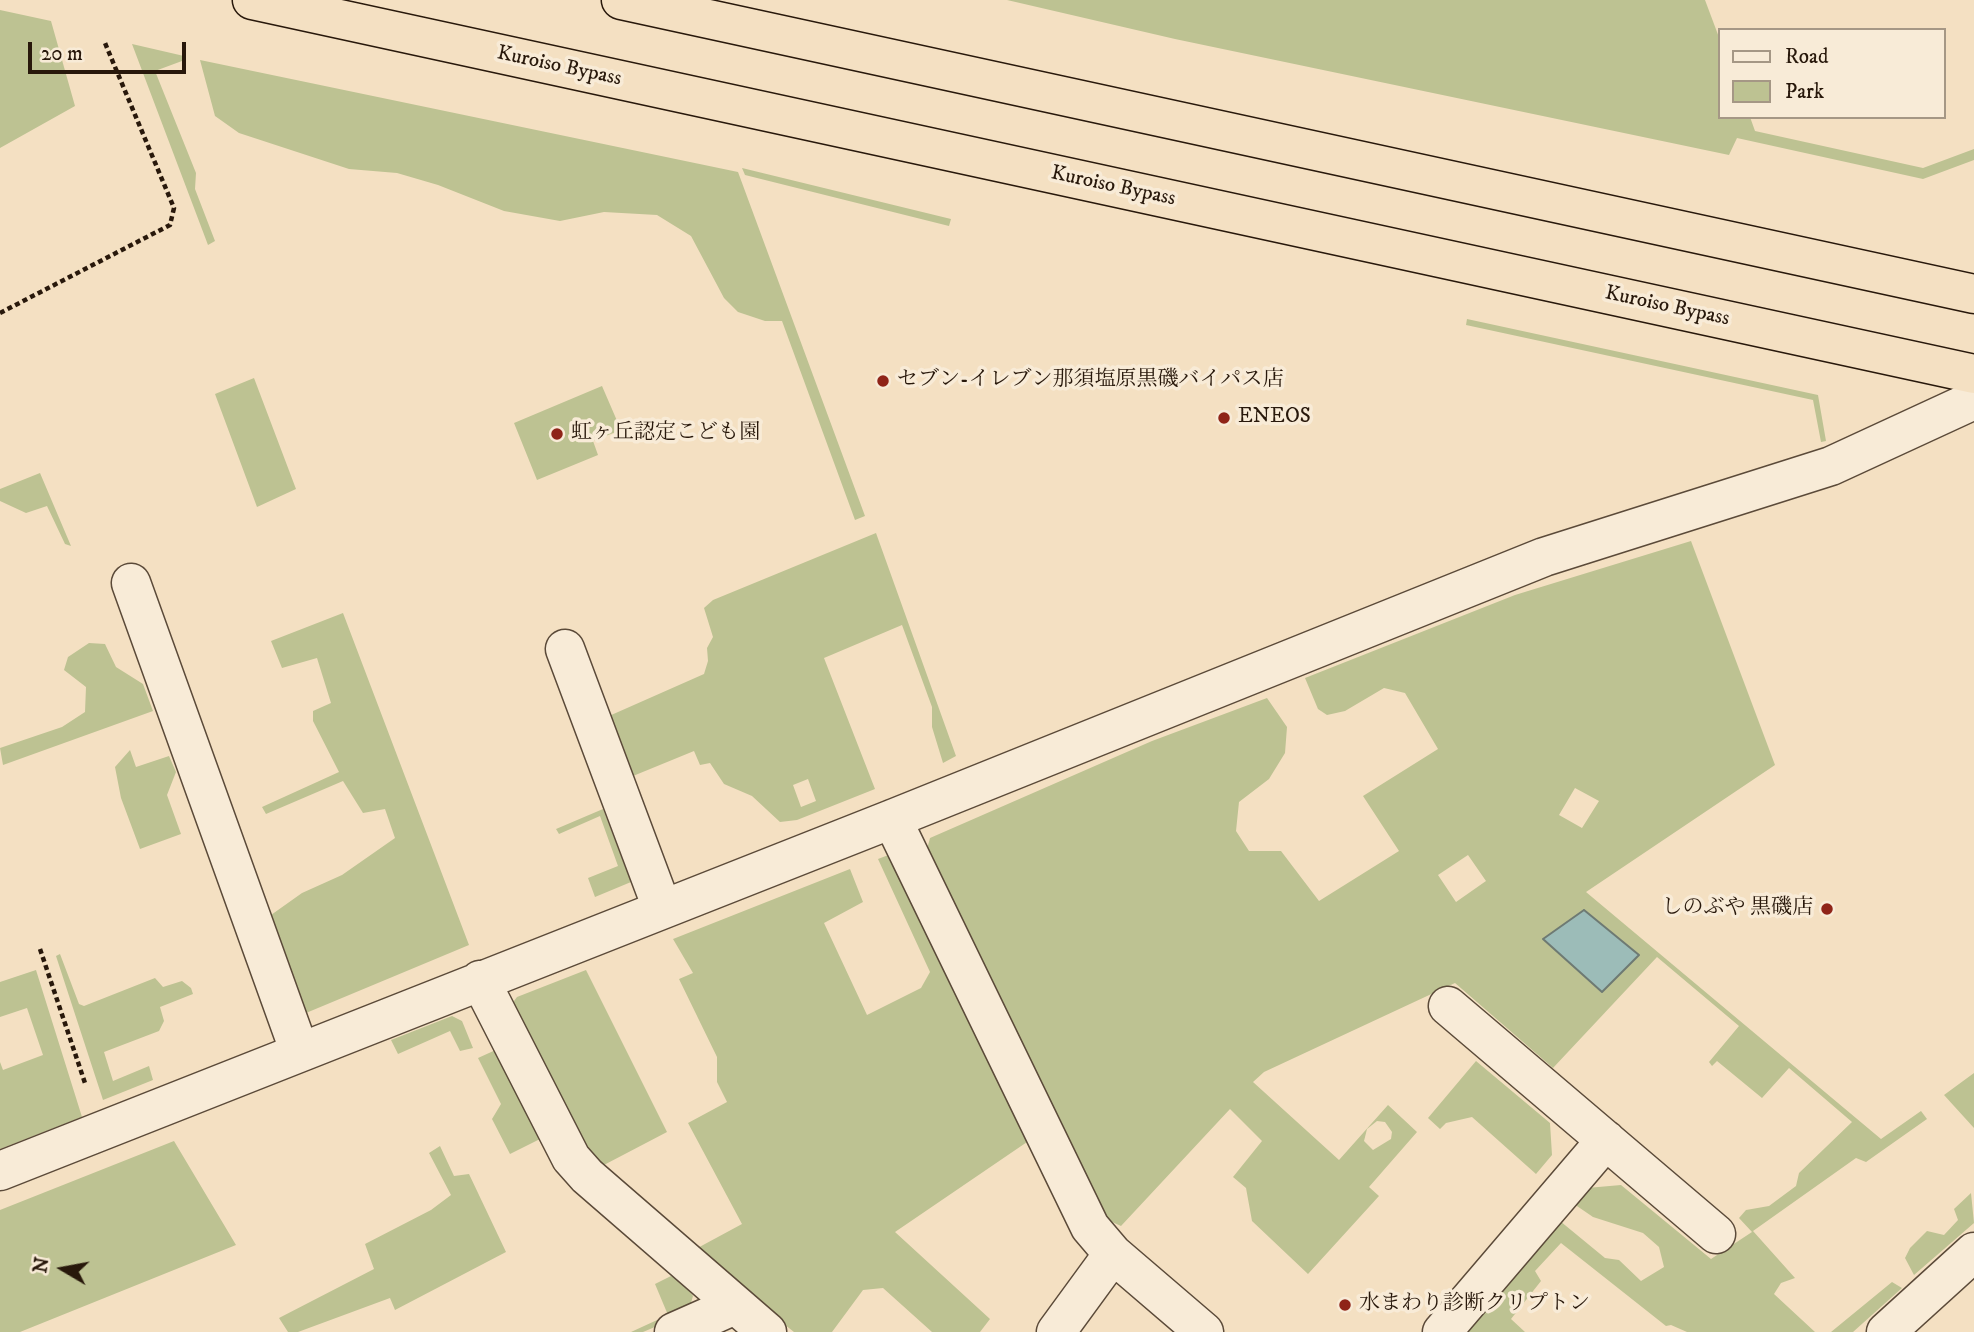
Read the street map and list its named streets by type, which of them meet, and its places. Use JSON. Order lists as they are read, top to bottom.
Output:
{
  "streets": {
    "highway": ["Kuroiso Bypass"]
  },
  "places": [
    "セブン-イレブン那須塩原黒磯バイパス店",
    "ENEOS",
    "虹ヶ丘認定こども園",
    "しのぶや 黒磯店",
    "水まわり診断クリプトン"
  ],
  "legend": ["Road", "Park"],
  "scale_bar": "20 m",
  "north": "left"
}
